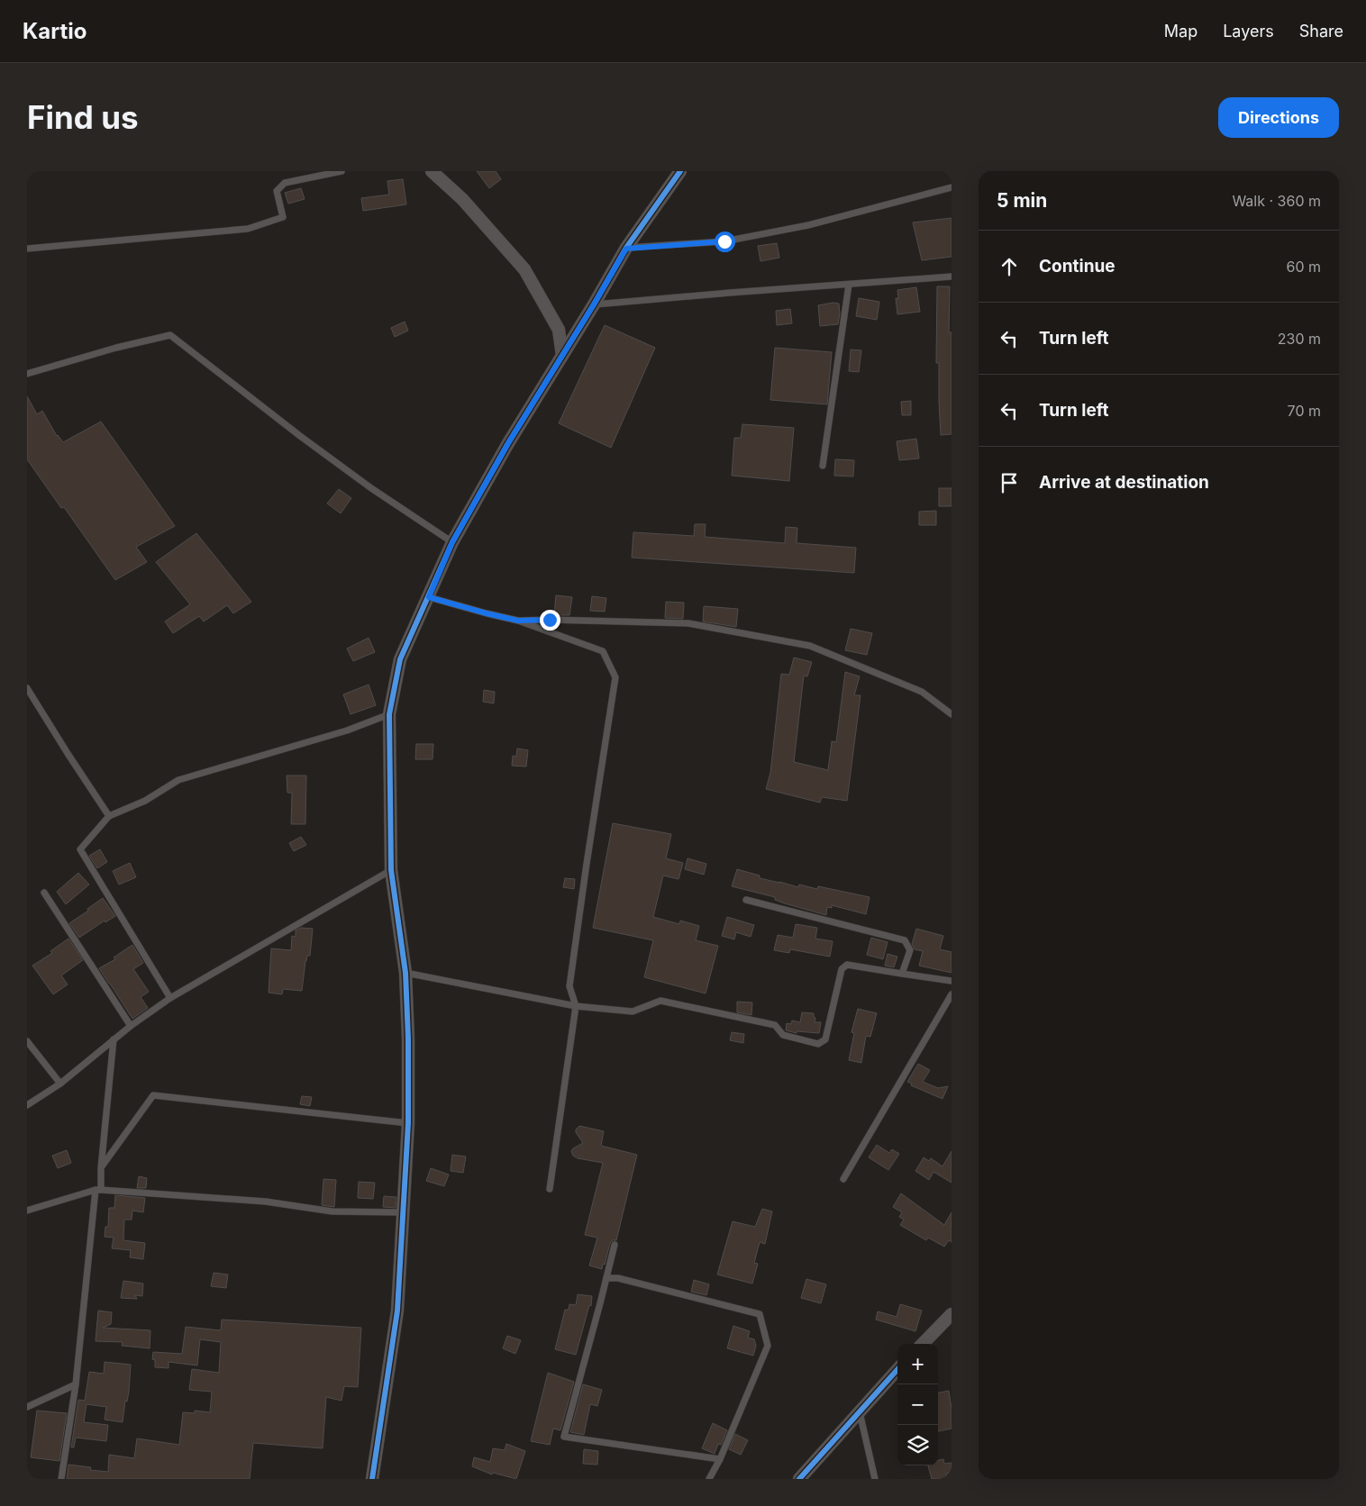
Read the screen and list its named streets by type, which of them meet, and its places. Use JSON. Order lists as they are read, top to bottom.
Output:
{
  "page": {
    "header": "Kartio",
    "nav": ["Map", "Layers", "Share"],
    "buttons": "Directions",
    "title": "Find us",
    "heading": ["5 min", "Walk · 360 m"],
    "list": [
      ["Continue", "60 m"],
      ["Turn left", "230 m"],
      ["Turn left", "70 m"],
      "Arrive at destination"
    ],
    "map_buttons": ["+", "−"]
  }
}
